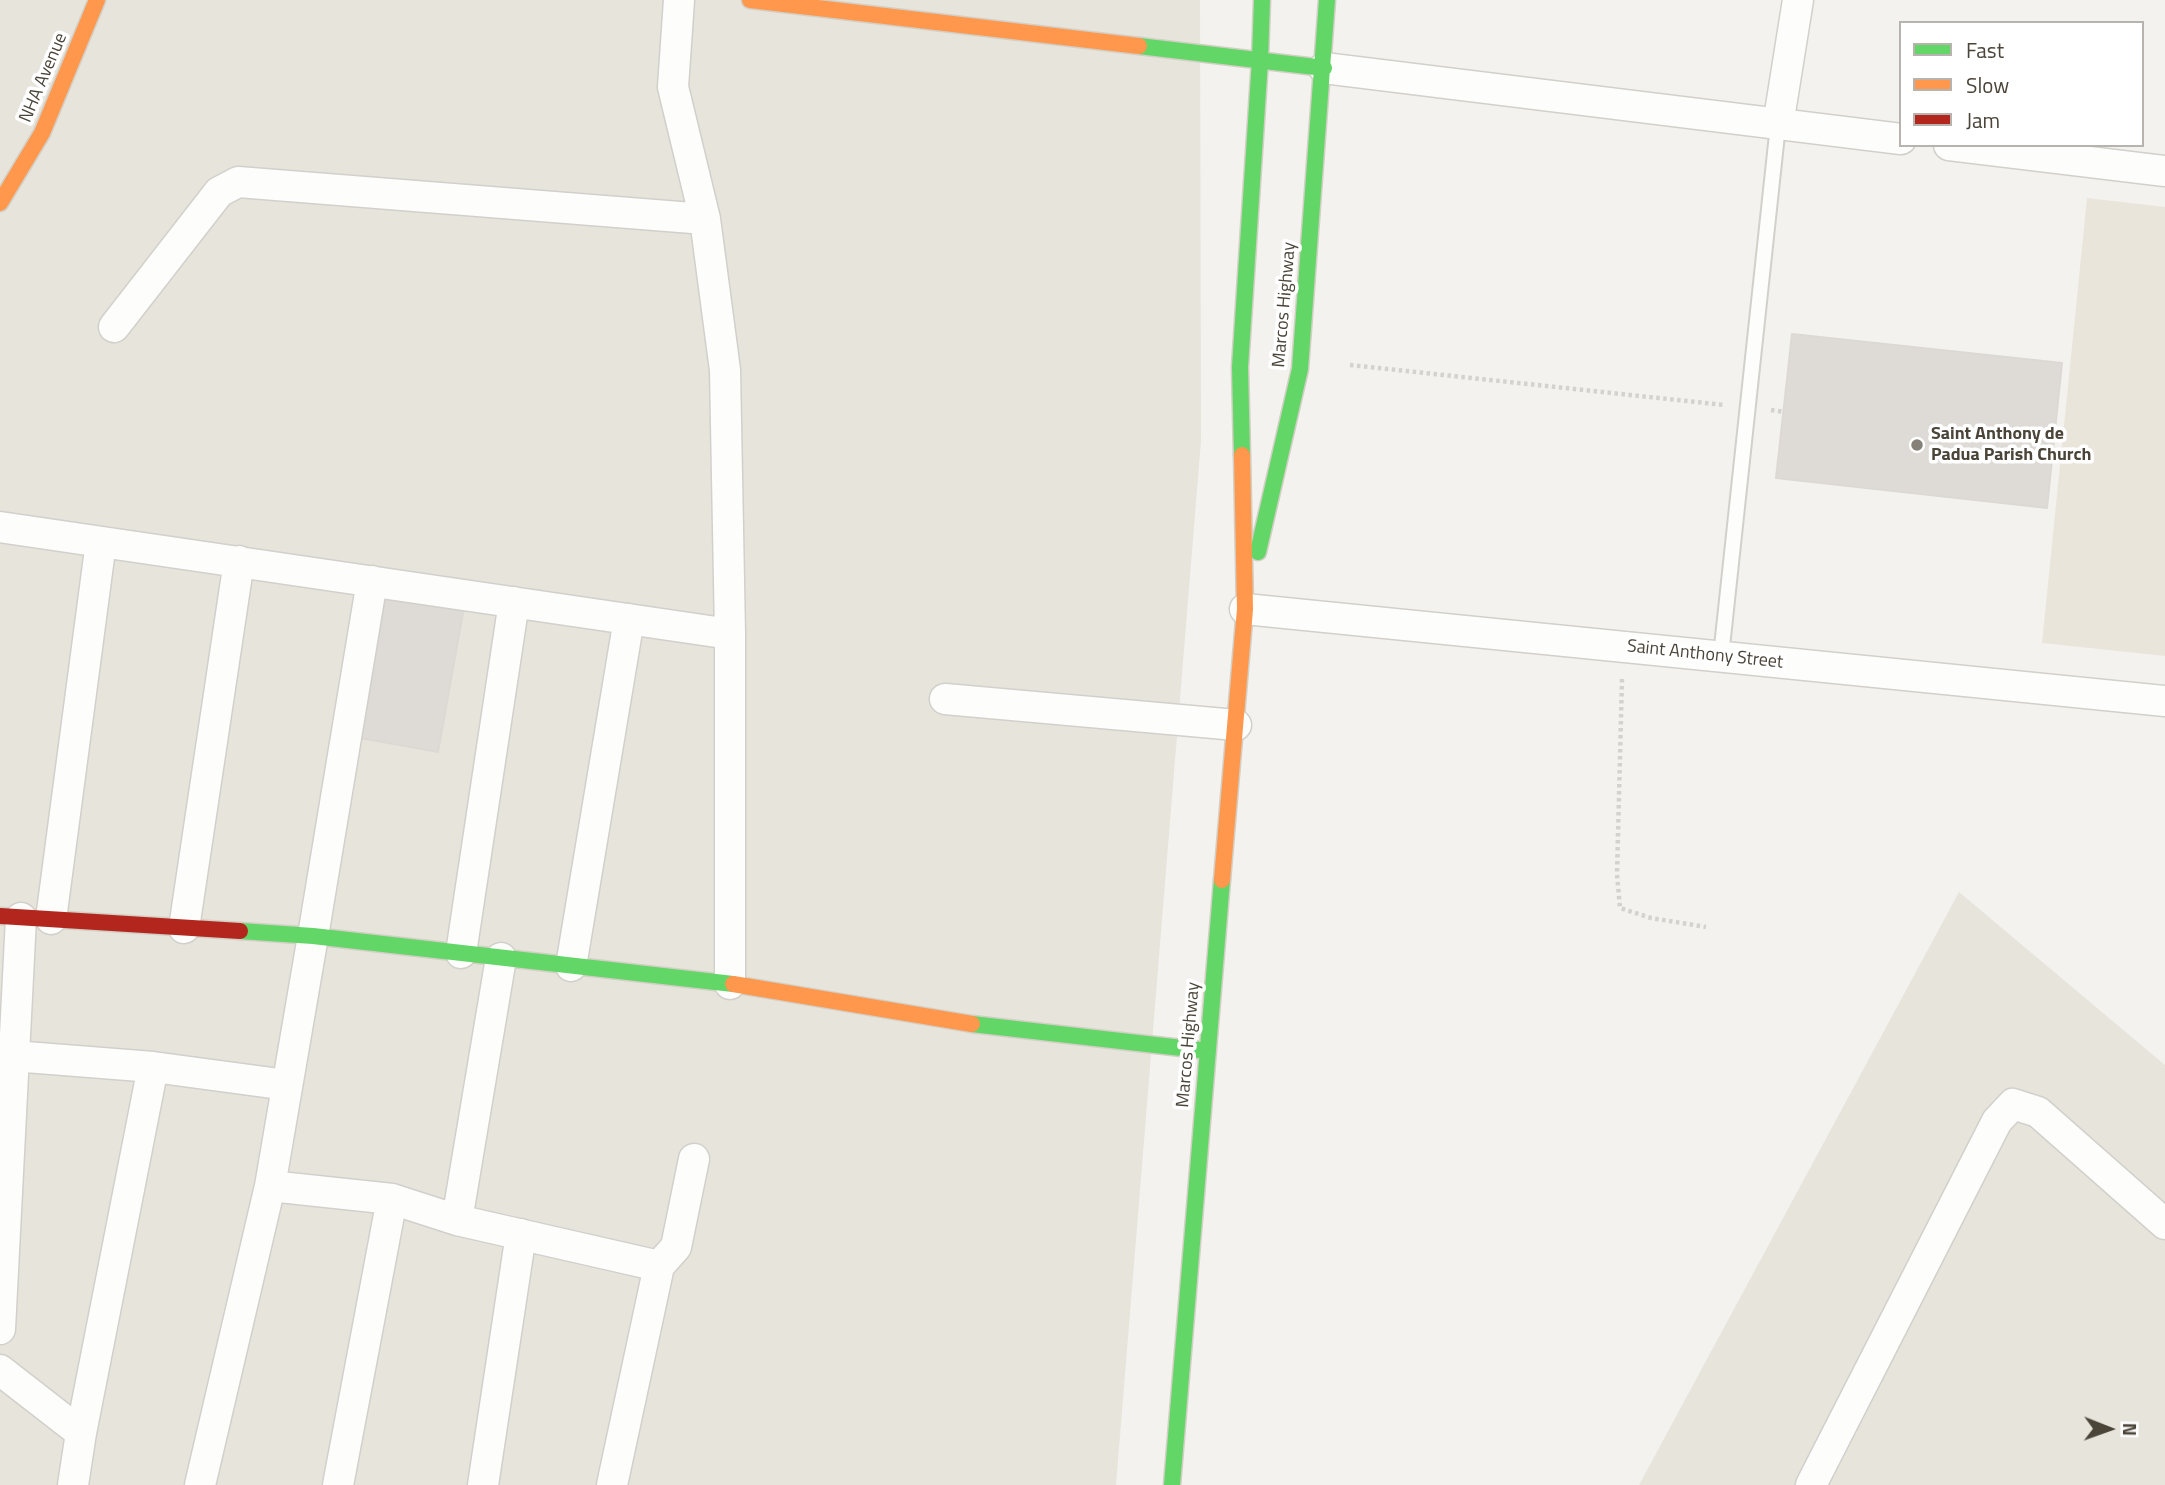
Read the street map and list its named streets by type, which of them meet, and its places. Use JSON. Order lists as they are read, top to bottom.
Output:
{
  "streets": {
    "main road": ["NHA Avenue", "Marcos Highway"],
    "street": ["Saint Anthony Street"]
  },
  "crossings": [
    ["Marcos Highway", "Saint Anthony Street"]
  ],
  "places": ["Saint Anthony de Padua Parish Church"],
  "legend": ["Fast", "Slow", "Jam"],
  "north": "right"
}
